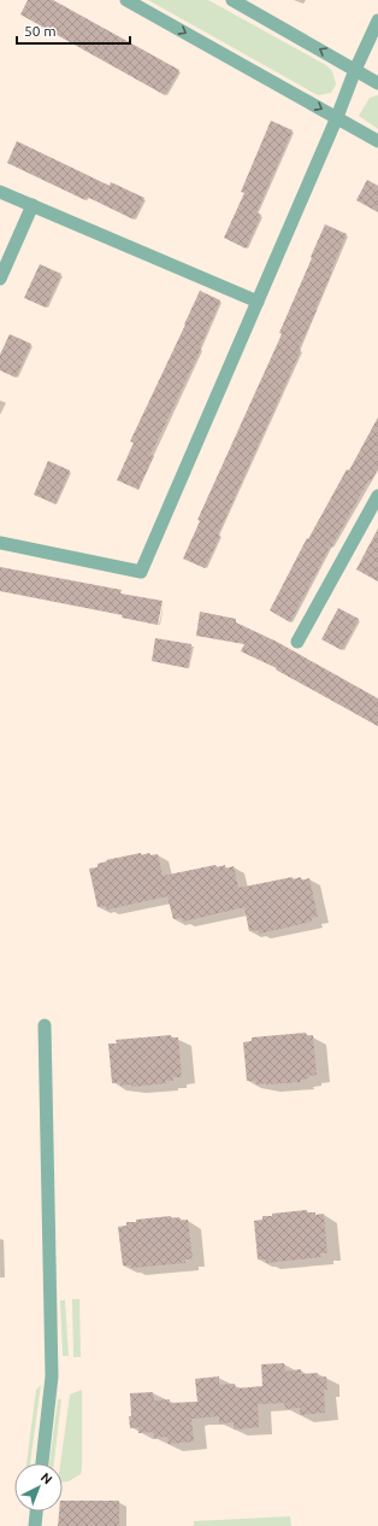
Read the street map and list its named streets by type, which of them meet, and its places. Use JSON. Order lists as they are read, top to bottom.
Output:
{
  "scale_bar": "50 m",
  "north": "top right"
}
